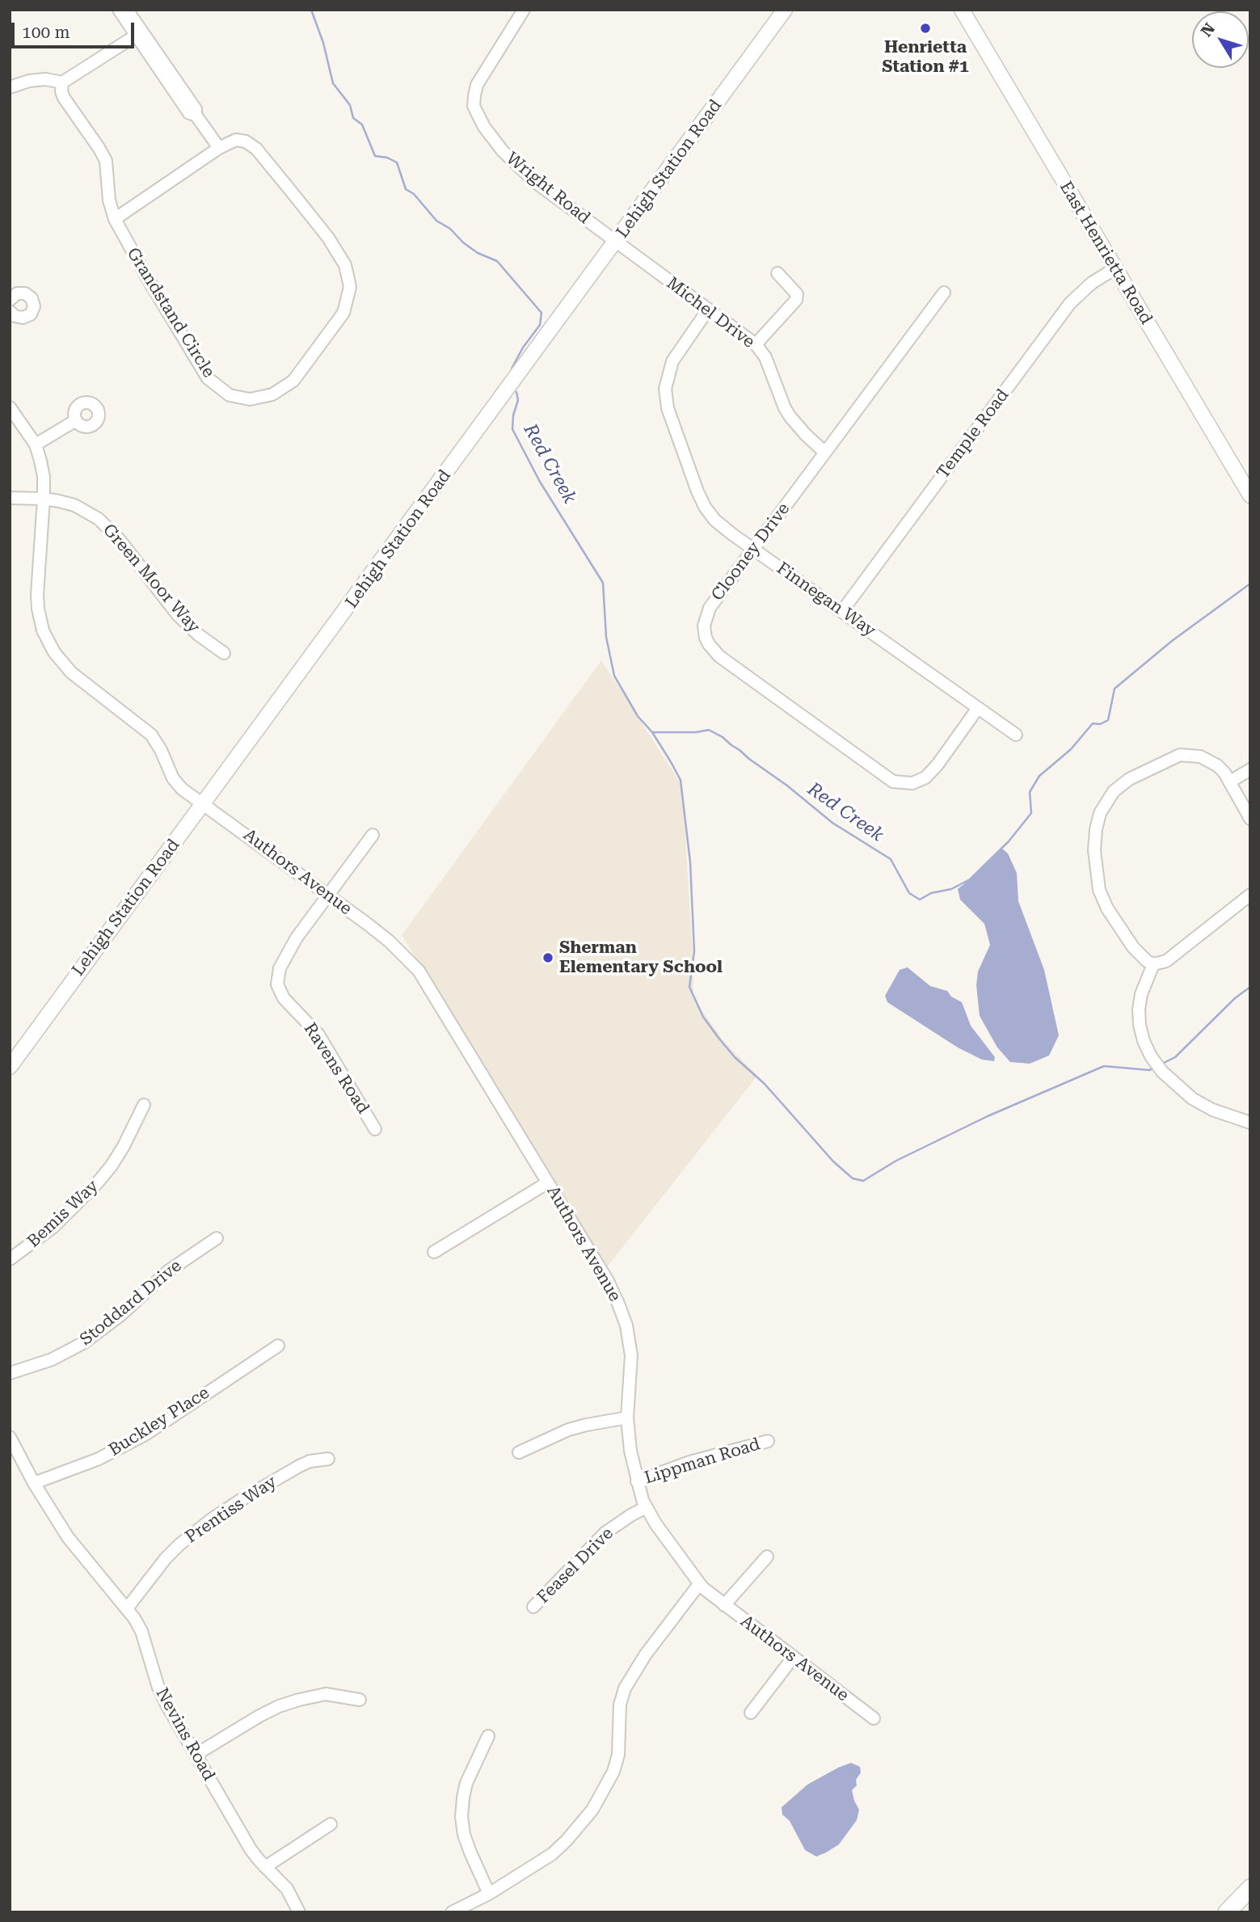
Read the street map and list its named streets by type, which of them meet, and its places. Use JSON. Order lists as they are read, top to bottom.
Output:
{
  "streets": {
    "main road": ["Lehigh Station Road", "East Henrietta Road"],
    "street": [
      "Wright Road",
      "Grandstand Circle",
      "Michel Drive",
      "Temple Road",
      "Clooney Drive",
      "Green Moor Way",
      "Finnegan Way",
      "Authors Avenue",
      "Ravens Road",
      "Bemis Way",
      "Stoddard Drive",
      "Buckley Place",
      "Lippman Road",
      "Prentiss Way",
      "Feasel Drive",
      "Nevins Road"
    ]
  },
  "crossings": [
    ["Lehigh Station Road", "Wright Road"],
    ["Lehigh Station Road", "Michel Drive"],
    ["Lehigh Station Road", "Authors Avenue"],
    ["Wright Road", "Michel Drive"],
    ["East Henrietta Road", "Temple Road"],
    ["Michel Drive", "Clooney Drive"],
    ["Michel Drive", "Finnegan Way"],
    ["Temple Road", "Finnegan Way"],
    ["Clooney Drive", "Finnegan Way"],
    ["Green Moor Way", "Authors Avenue"],
    ["Authors Avenue", "Ravens Road"],
    ["Authors Avenue", "Lippman Road"],
    ["Authors Avenue", "Feasel Drive"],
    ["Buckley Place", "Nevins Road"],
    ["Prentiss Way", "Nevins Road"]
  ],
  "water": ["Red Creek"],
  "places": ["Henrietta Station #1", "Sherman Elementary School"],
  "scale_bar": "100 m",
  "north": "top left"
}
